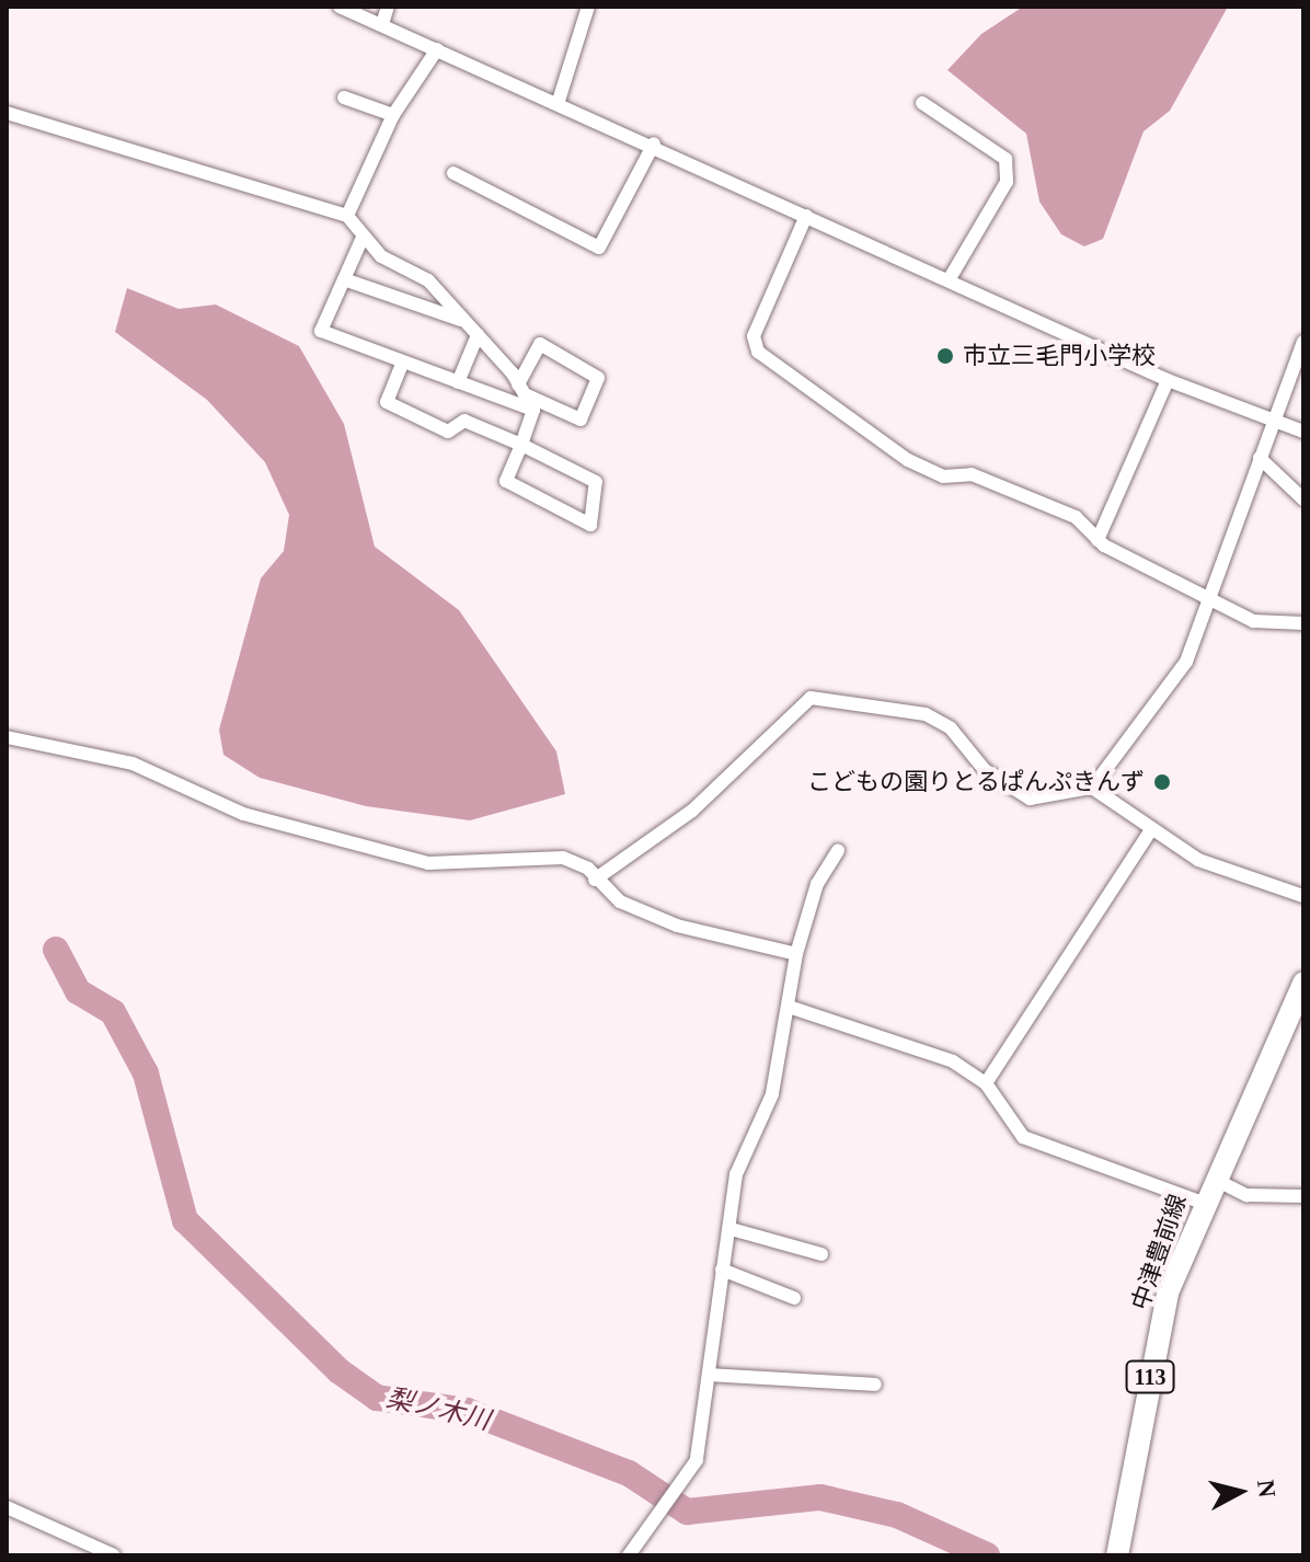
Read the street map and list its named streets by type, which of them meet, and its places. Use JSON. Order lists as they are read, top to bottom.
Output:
{
  "streets": {
    "main road": ["中津豊前線", "113"]
  },
  "water": ["梨ノ木川"],
  "places": ["市立三毛門小学校", "こどもの園りとるぱんぷきんず"],
  "north": "right"
}
